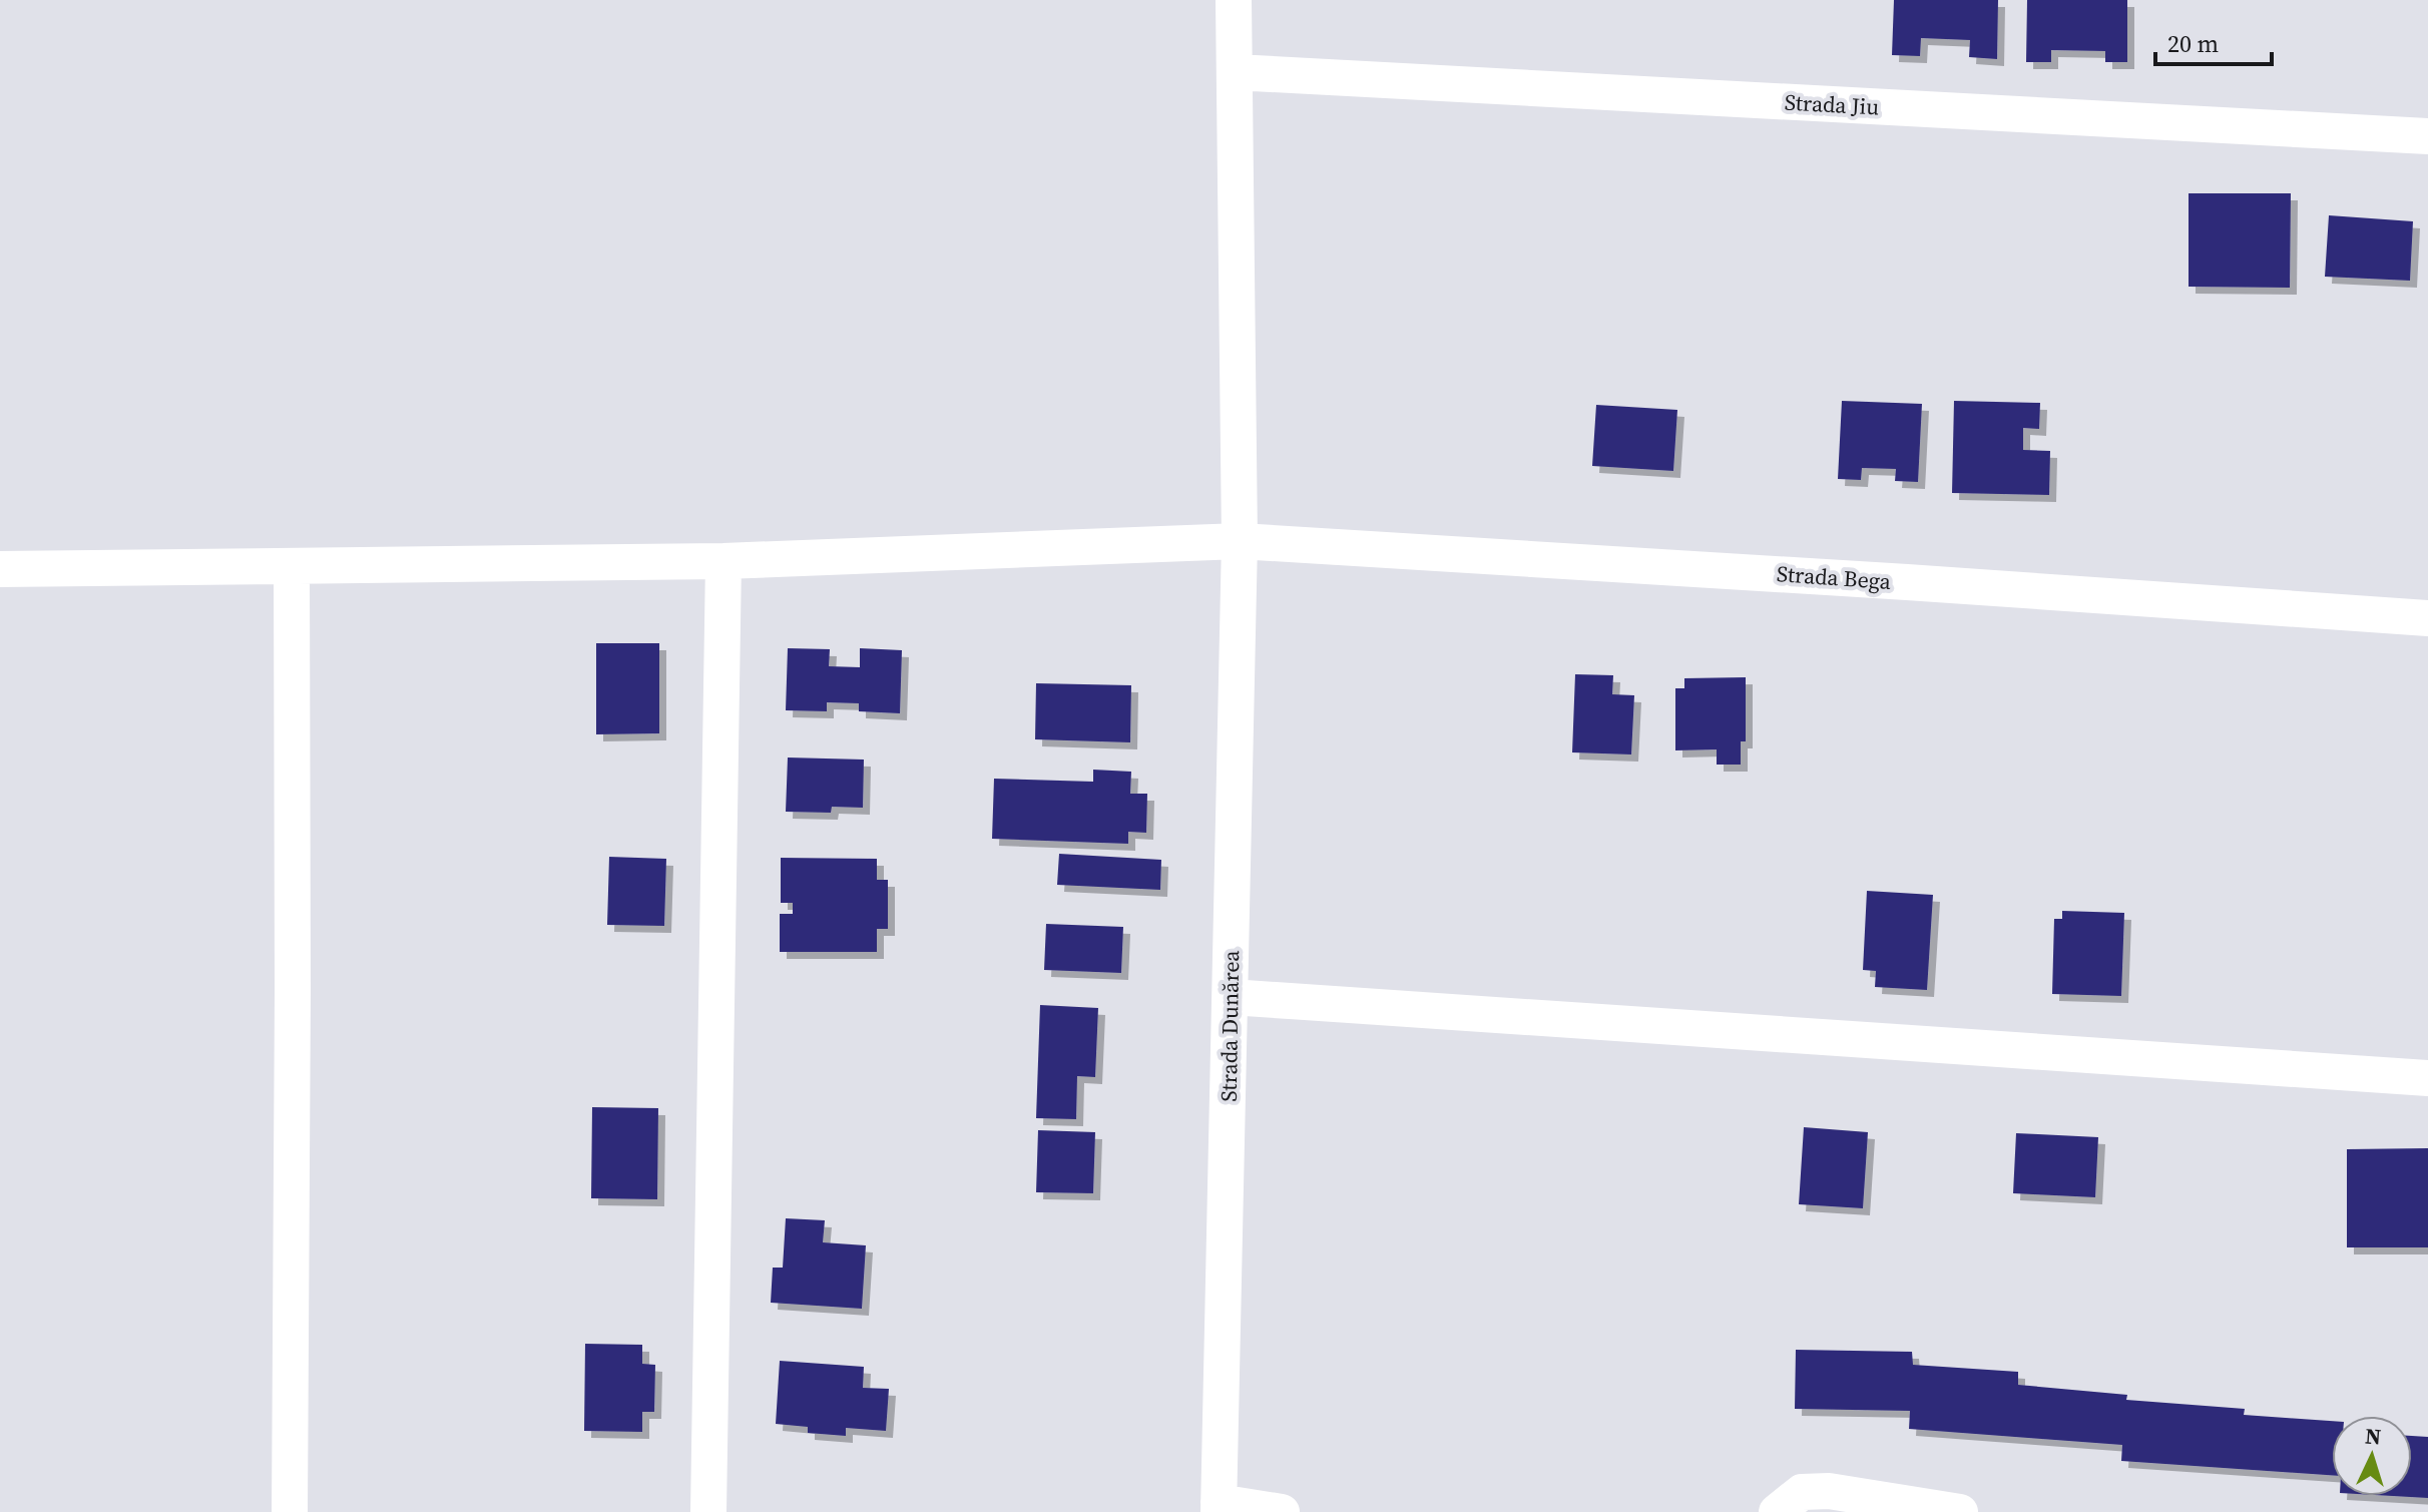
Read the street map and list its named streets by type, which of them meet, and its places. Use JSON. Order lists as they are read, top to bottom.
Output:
{
  "streets": {
    "street": ["Strada Jiu", "Strada Bega", "Strada Dunărea"]
  },
  "crossings": [
    ["Strada Jiu", "Strada Dunărea"],
    ["Strada Bega", "Strada Dunărea"]
  ],
  "scale_bar": "20 m",
  "north": "top"
}
